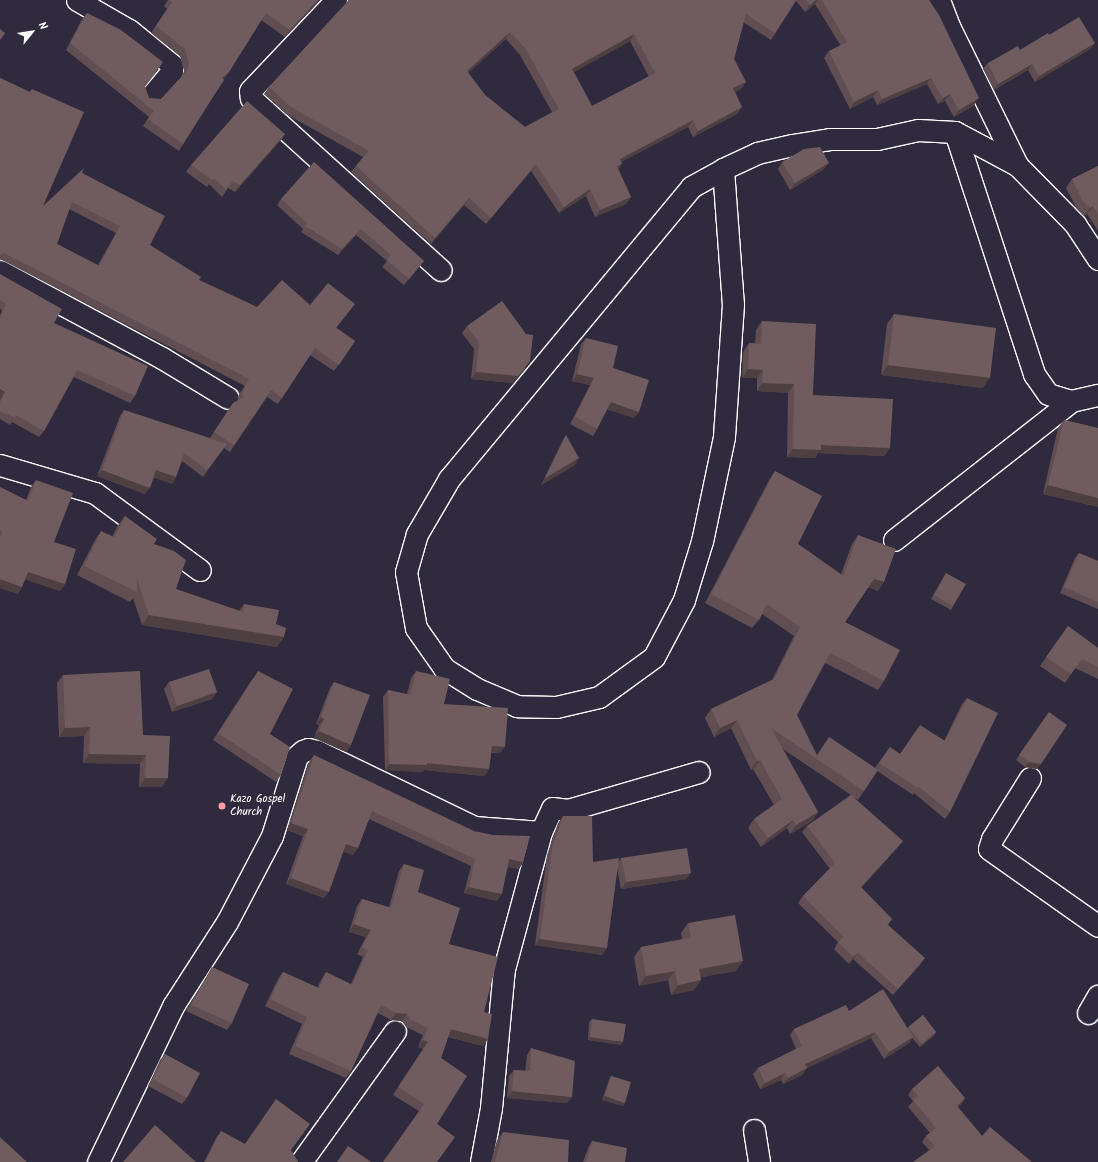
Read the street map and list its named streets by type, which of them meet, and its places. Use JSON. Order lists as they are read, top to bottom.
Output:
{
  "places": ["Kazo Gospel Church"],
  "north": "top right"
}
